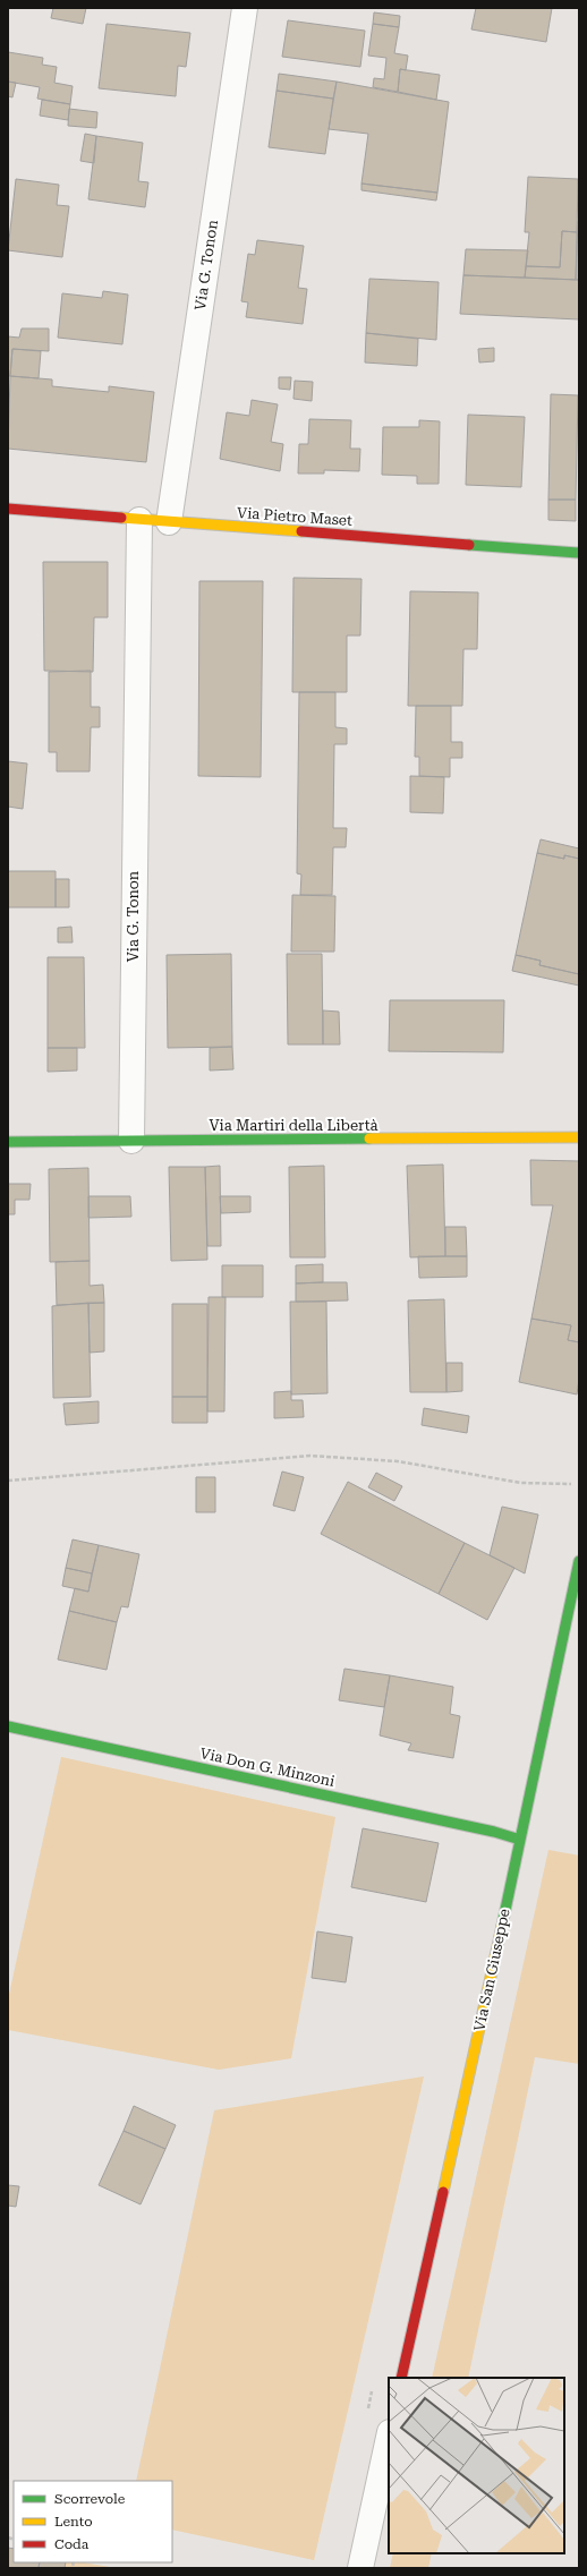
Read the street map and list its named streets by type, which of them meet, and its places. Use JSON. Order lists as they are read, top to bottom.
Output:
{
  "streets": {
    "street": [
      "Via G. Tonon",
      "Via Pietro Maset",
      "Via Martiri della Libertà",
      "Via Don G. Minzoni",
      "Via San Giuseppe"
    ]
  },
  "crossings": [
    ["Via G. Tonon", "Via Pietro Maset"],
    ["Via G. Tonon", "Via Martiri della Libertà"],
    ["Via Don G. Minzoni", "Via San Giuseppe"]
  ],
  "legend": ["Scorrevole", "Lento", "Coda"]
}
